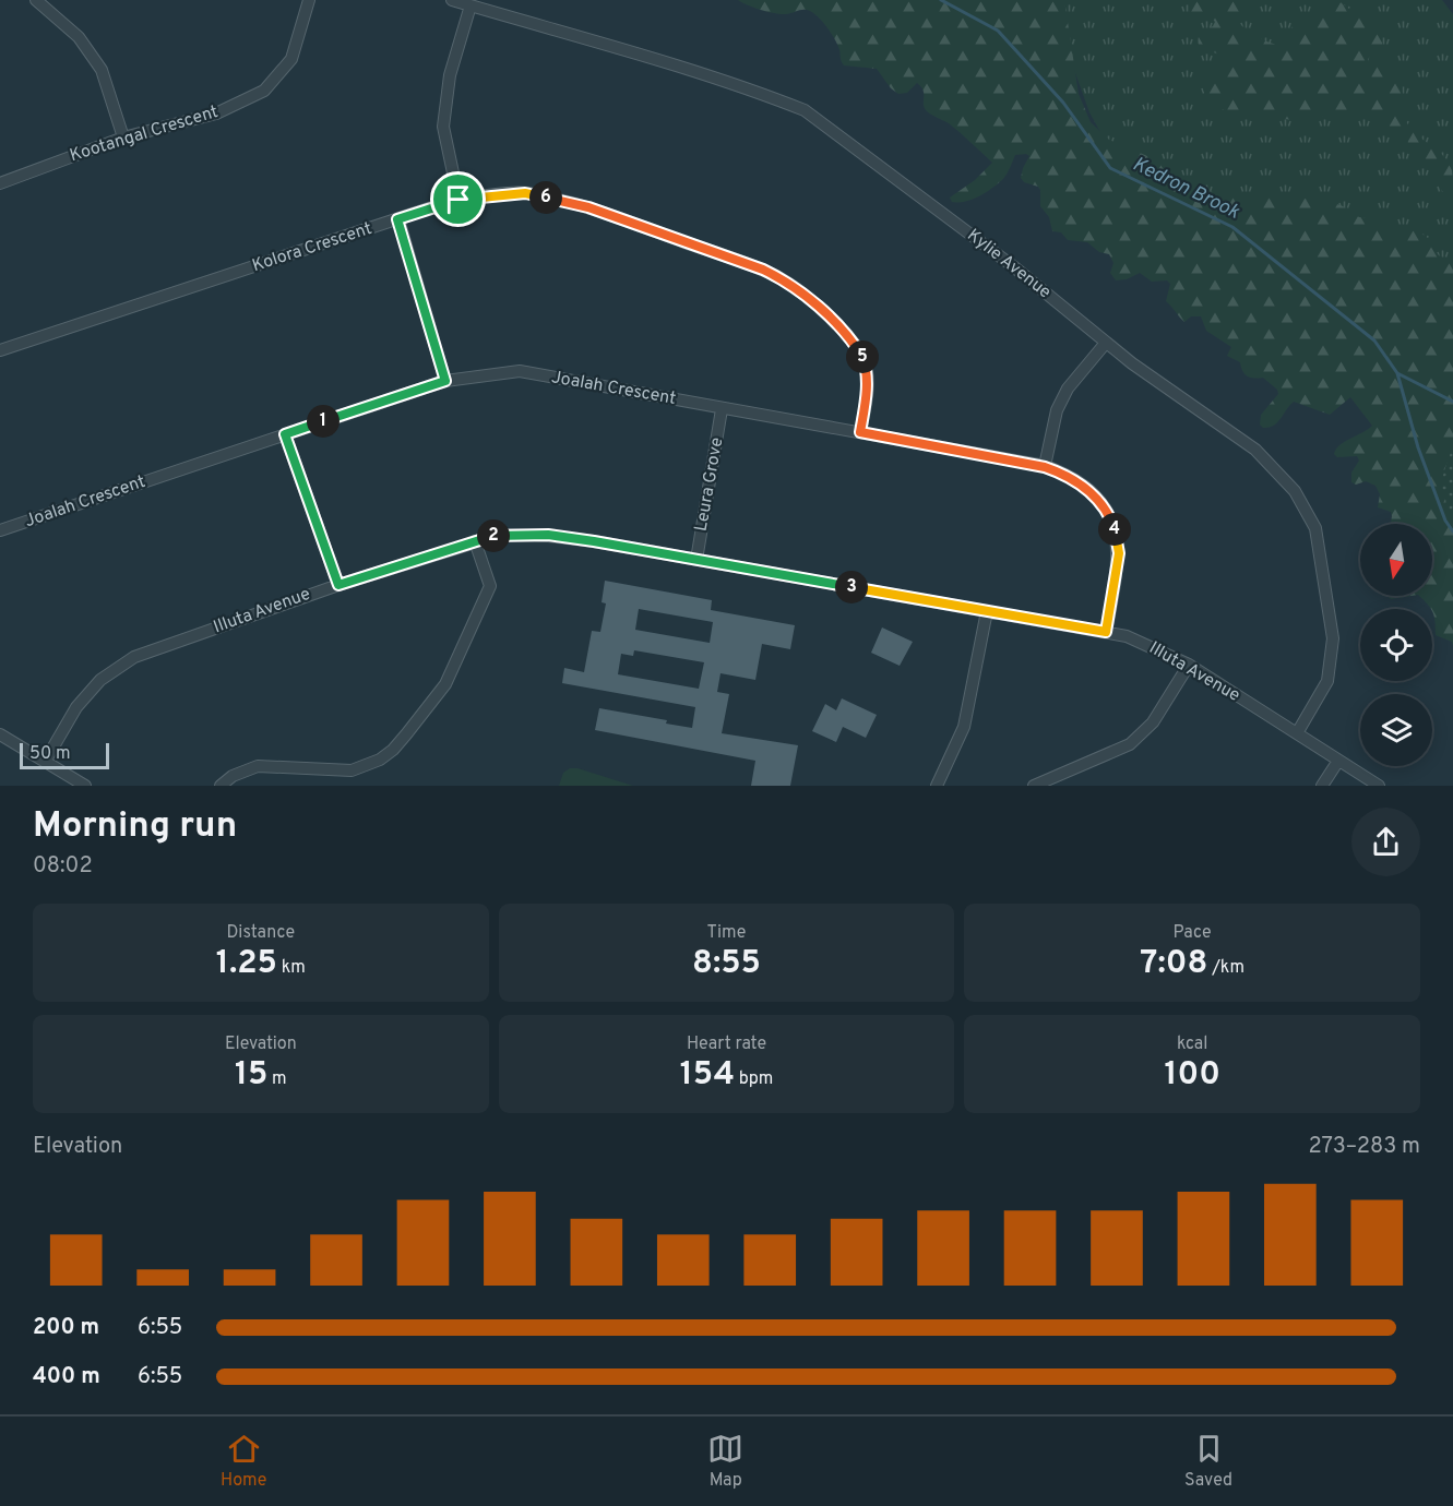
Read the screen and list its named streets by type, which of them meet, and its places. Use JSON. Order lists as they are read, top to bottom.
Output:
{
  "streets": {
    "street": [
      "Kootangal Crescent",
      "Kolora Crescent",
      "Kylie Avenue",
      "Joalah Crescent",
      "Leura Grove",
      "Illuta Avenue"
    ]
  },
  "crossings": [
    ["Kolora Crescent", "Joalah Crescent"],
    ["Kylie Avenue", "Illuta Avenue"],
    ["Joalah Crescent", "Leura Grove"],
    ["Joalah Crescent", "Illuta Avenue"],
    ["Leura Grove", "Illuta Avenue"]
  ],
  "water": ["Kedron Brook"],
  "scale_bar": "50 m",
  "north": "bottom",
  "page": {
    "pins": [
      "6",
      "5",
      "1",
      "4",
      "2",
      "3"
    ],
    "scale": "50 m",
    "heading": ["Morning run", "08:02"],
    "stats": [
      ["Distance", "1.25 km"],
      ["Time", "8:55"],
      ["Pace", "7:08 /km"],
      ["Elevation", "15 m"],
      ["Heart rate", "154 bpm"],
      ["kcal", "100"]
    ],
    "chart": ["Elevation", "273–283 m"],
    "list": [
      {
        "name": "200 m",
        "note": "6:55"
      },
      {
        "name": "400 m",
        "note": "6:55"
      }
    ],
    "tabs": ["Home", "Map", "Saved"]
  }
}
